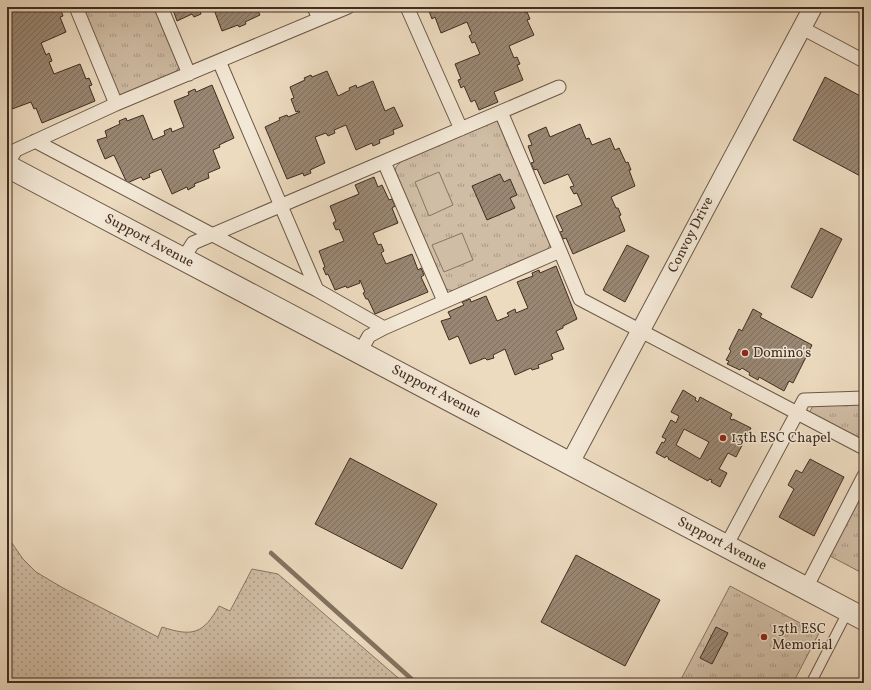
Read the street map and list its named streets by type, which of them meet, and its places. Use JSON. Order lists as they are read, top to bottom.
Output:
{
  "streets": {
    "street": ["Convoy Drive", "Support Avenue"]
  },
  "crossings": [
    ["Convoy Drive", "Support Avenue"]
  ],
  "places": ["Domino's", "13th ESC Chapel", "13th ESC Memorial"]
}
